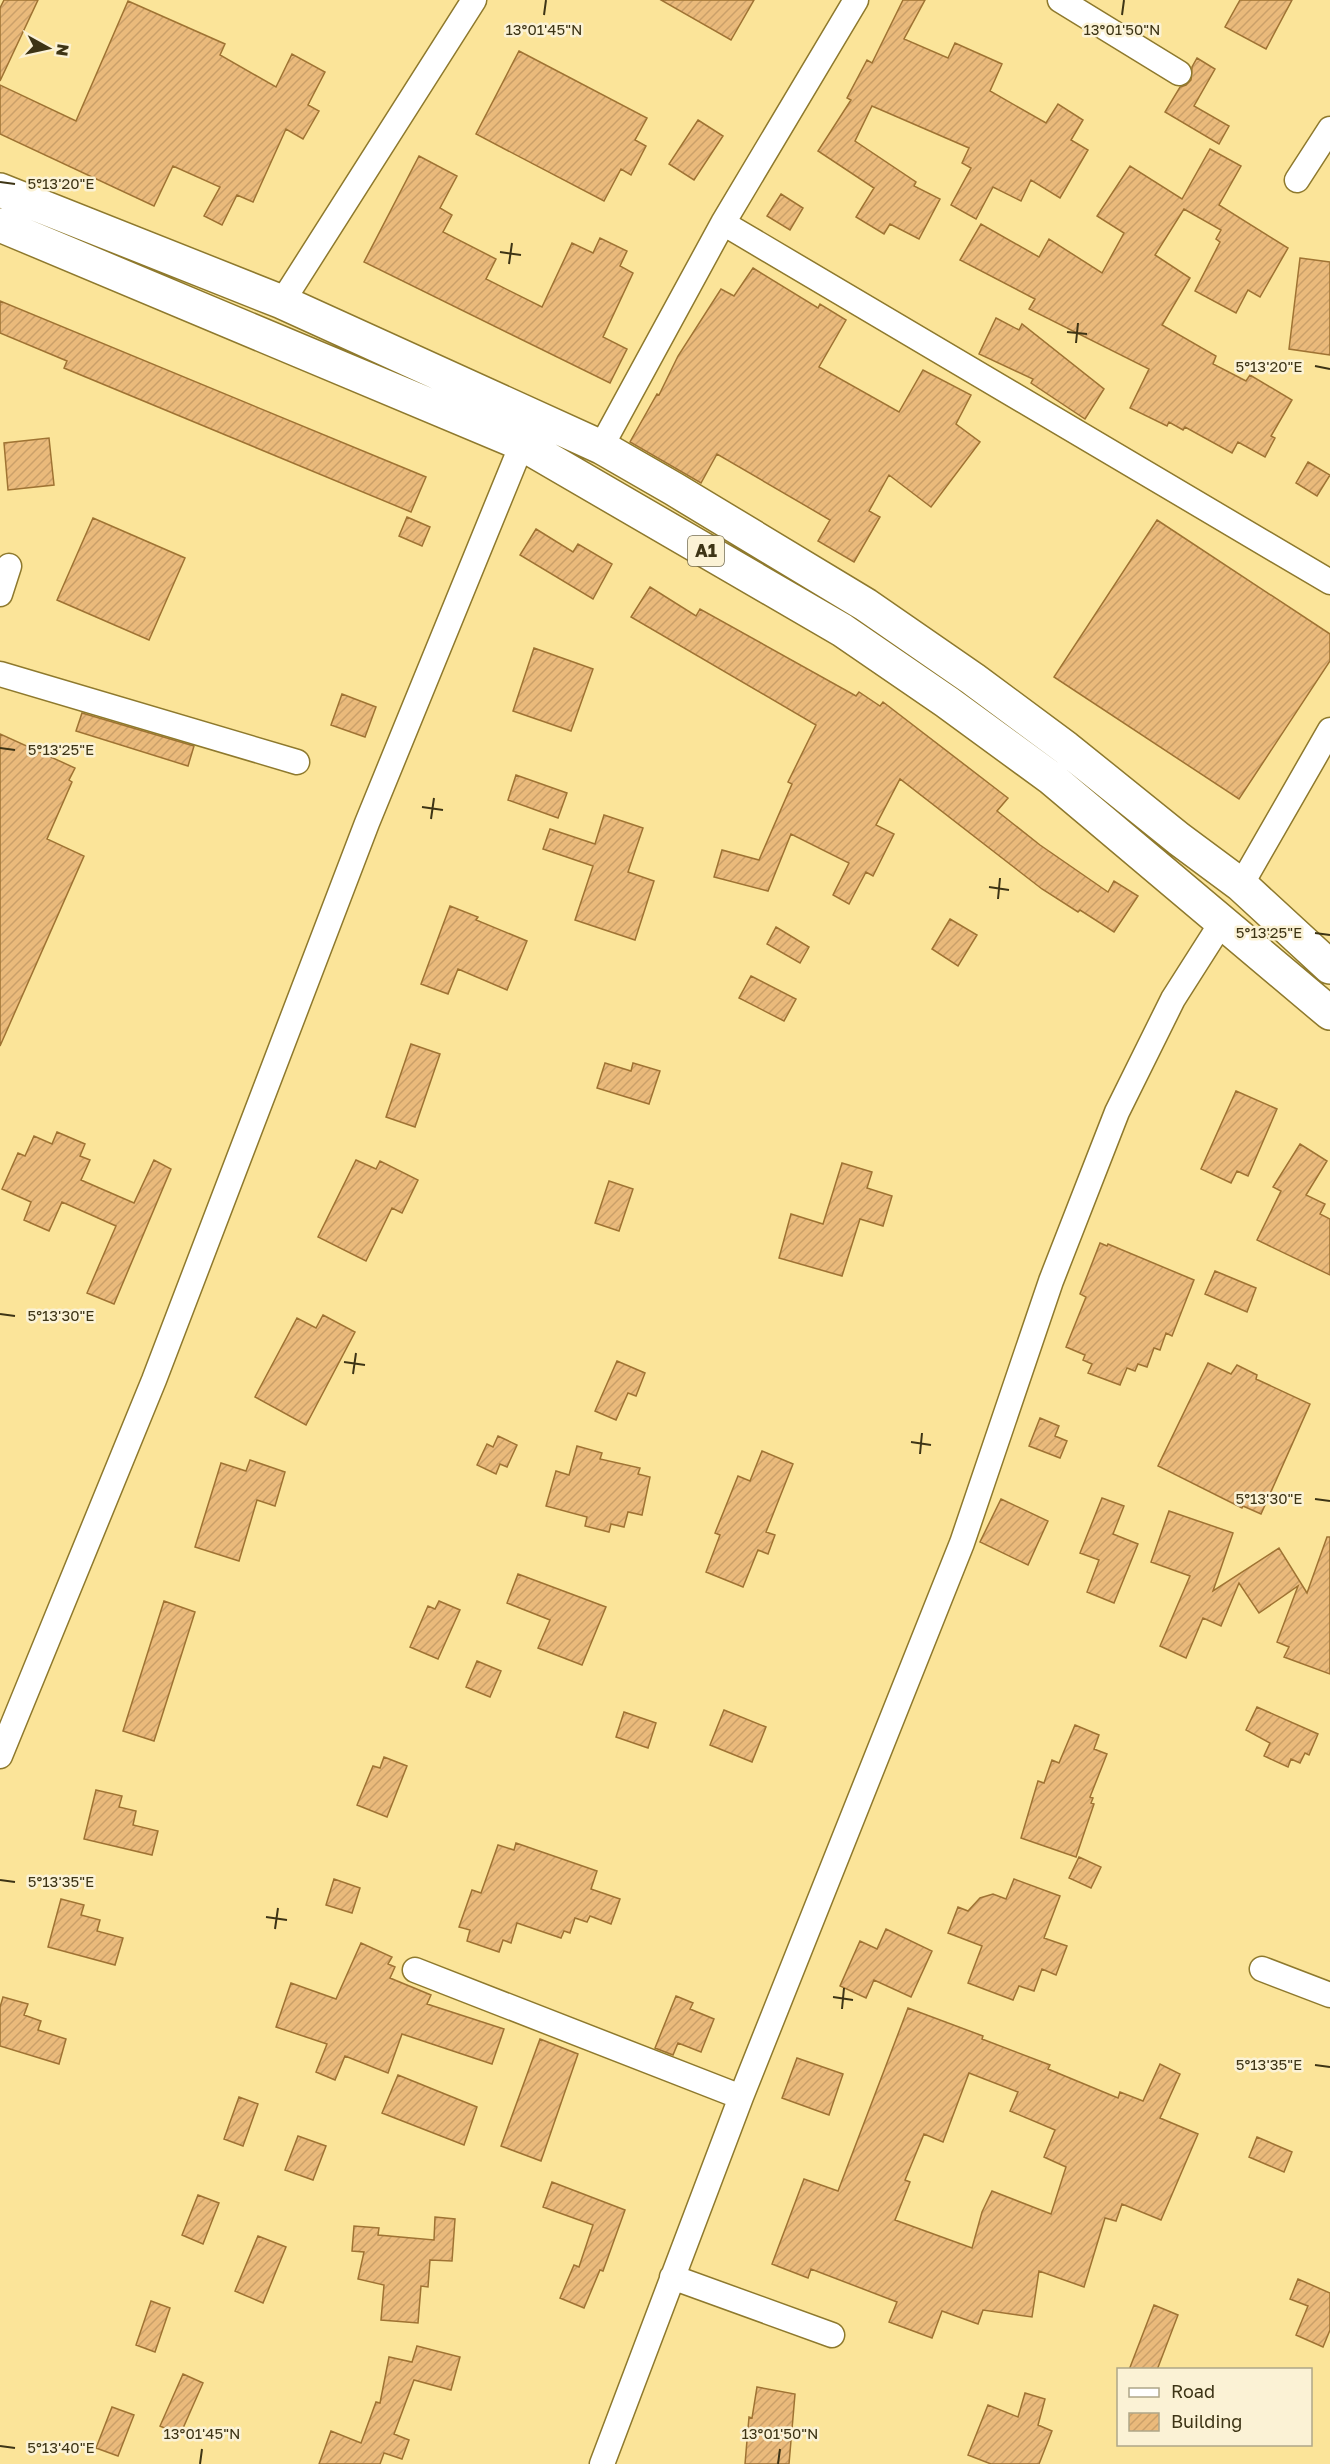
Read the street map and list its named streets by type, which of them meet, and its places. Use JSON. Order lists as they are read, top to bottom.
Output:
{
  "streets": {
    "highway": ["A1"]
  },
  "legend": ["Road", "Building"],
  "north": "right",
  "coordinates": [
    "13°01'45\"N",
    "13°01'50\"N",
    "5°13'20\"E",
    "5°13'25\"E",
    "5°13'30\"E",
    "5°13'35\"E",
    "5°13'40\"E"
  ]
}
